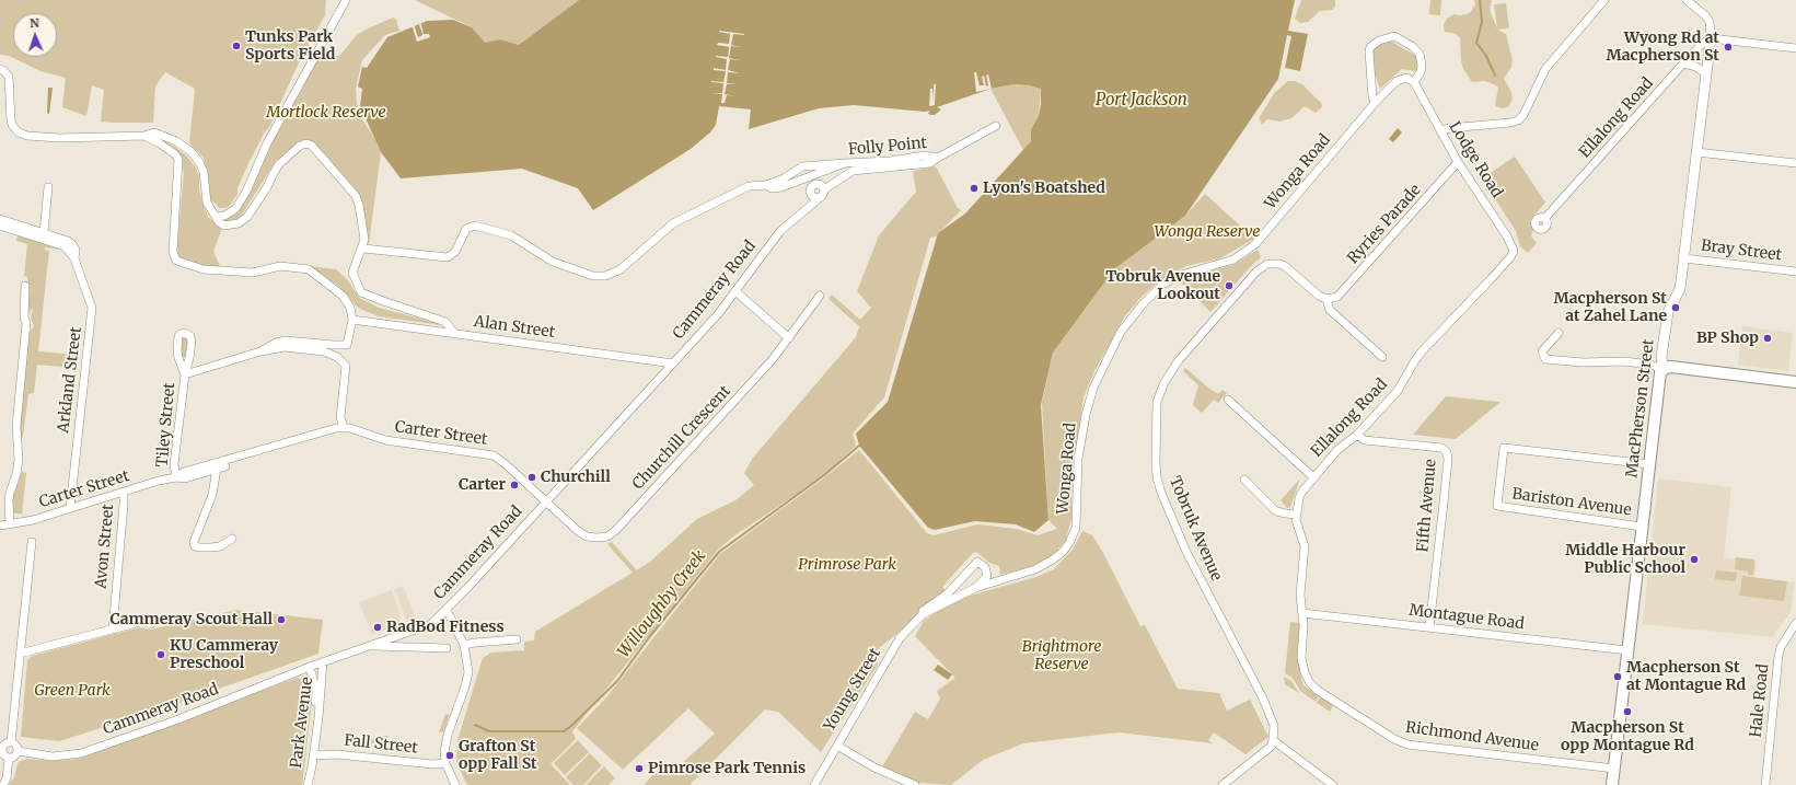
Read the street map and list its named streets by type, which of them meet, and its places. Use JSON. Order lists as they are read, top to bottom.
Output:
{
  "streets": {
    "main road": ["MacPherson Street"],
    "street": [
      "Ellalong Road",
      "Folly Point",
      "Lodge Road",
      "Wonga Road",
      "Ryries Parade",
      "Bray Street",
      "Cammeray Road",
      "Alan Street",
      "Arkland Street",
      "Tiley Street",
      "Carter Street",
      "Churchill Crescent",
      "Bariston Avenue",
      "Fifth Avenue",
      "Tobruk Avenue",
      "Avon Street",
      "Montague Road",
      "Young Street",
      "Hale Road",
      "Park Avenue",
      "Richmond Avenue",
      "Fall Street"
    ]
  },
  "crossings": [
    ["Ellalong Road", "Lodge Road"],
    ["Ellalong Road", "MacPherson Street"],
    ["Ellalong Road", "Fifth Avenue"],
    ["Ellalong Road", "Montague Road"],
    ["Ellalong Road", "Richmond Avenue"],
    ["Folly Point", "Cammeray Road"],
    ["Lodge Road", "Wonga Road"],
    ["Lodge Road", "Ryries Parade"],
    ["Wonga Road", "Young Street"],
    ["Ryries Parade", "Tobruk Avenue"],
    ["Bray Street", "MacPherson Street"],
    ["Cammeray Road", "Alan Street"],
    ["Cammeray Road", "Carter Street"],
    ["Cammeray Road", "Churchill Crescent"],
    ["Cammeray Road", "Park Avenue"],
    ["Arkland Street", "Carter Street"],
    ["MacPherson Street", "Bariston Avenue"],
    ["MacPherson Street", "Montague Road"],
    ["MacPherson Street", "Richmond Avenue"],
    ["Tiley Street", "Carter Street"],
    ["Carter Street", "Churchill Crescent"],
    ["Carter Street", "Avon Street"],
    ["Fifth Avenue", "Montague Road"],
    ["Montague Road", "Richmond Avenue"],
    ["Park Avenue", "Fall Street"]
  ],
  "water": ["Port Jackson", "Willoughby Creek"],
  "parks": [
    "Mortlock Reserve",
    "Wonga Reserve",
    "Primrose Park",
    "Brightmore Reserve",
    "Green Park"
  ],
  "places": [
    "Tunks Park Sports Field",
    "Wyong Rd at Macpherson St",
    "Lyon's Boatshed",
    "Tobruk Avenue Lookout",
    "Macpherson St at Zahel Lane",
    "BP Shop",
    "Churchill",
    "Carter",
    "Middle Harbour Public School",
    "Cammeray Scout Hall",
    "RadBod Fitness",
    "KU Cammeray Preschool",
    "Macpherson St at Montague Rd",
    "Macpherson St opp Montague Rd",
    "Grafton St opp Fall St",
    "Pimrose Park Tennis"
  ],
  "north": "top"
}
